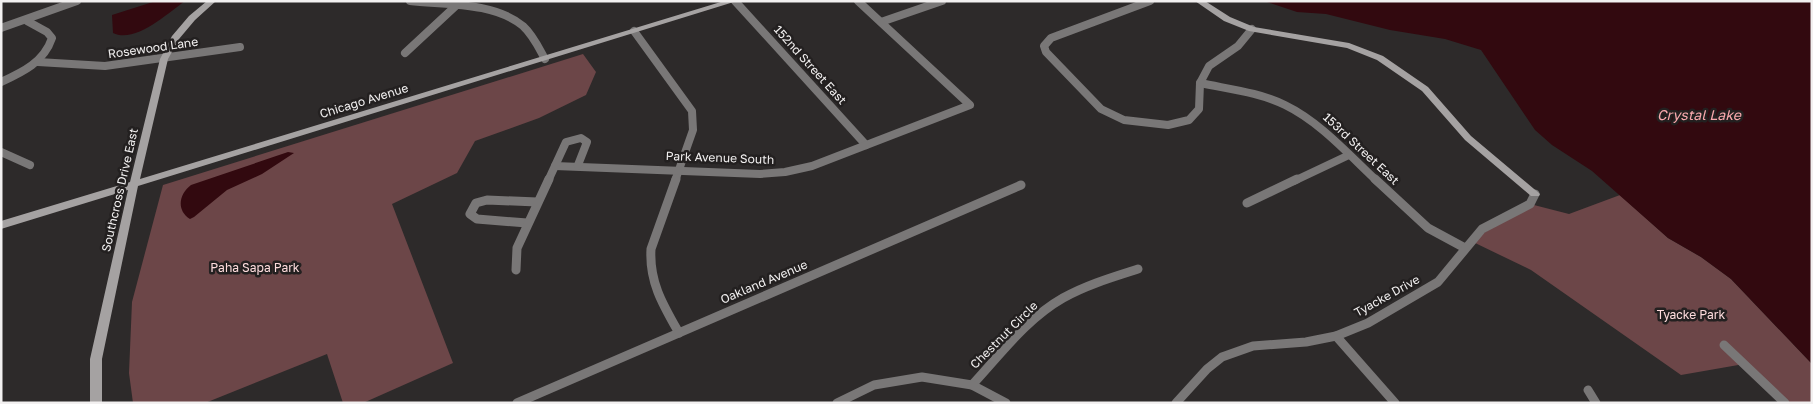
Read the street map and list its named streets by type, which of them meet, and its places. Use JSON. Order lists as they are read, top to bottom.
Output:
{
  "streets": {
    "street": [
      "Rosewood Lane",
      "152nd Street East",
      "Chicago Avenue",
      "153rd Street East",
      "Park Avenue South",
      "Southcross Drive East",
      "Oakland Avenue",
      "Tyacke Drive",
      "Chestnut Circle"
    ]
  },
  "crossings": [
    ["Rosewood Lane", "Southcross Drive East"],
    ["152nd Street East", "Chicago Avenue"],
    ["152nd Street East", "Park Avenue South"],
    ["Chicago Avenue", "Southcross Drive East"],
    ["153rd Street East", "Tyacke Drive"]
  ],
  "water": ["Crystal Lake"],
  "parks": ["Paha Sapa Park", "Tyacke Park"]
}
